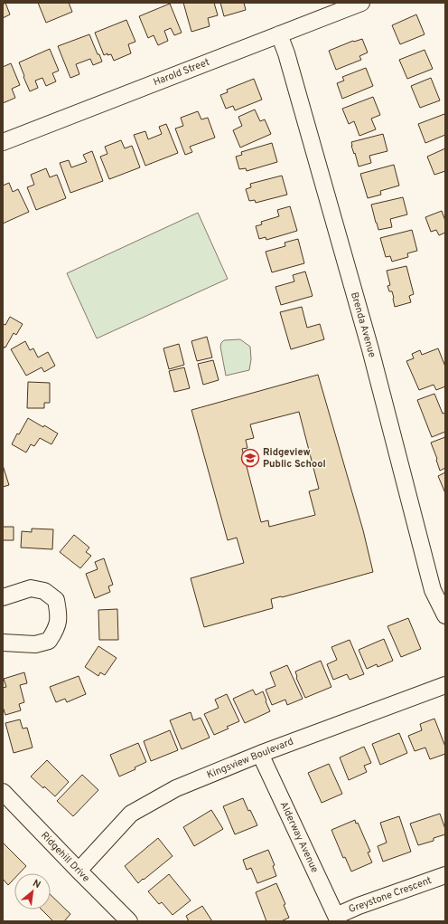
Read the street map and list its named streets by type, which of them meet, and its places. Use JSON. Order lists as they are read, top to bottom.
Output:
{
  "streets": {
    "street": [
      "Harold Street",
      "Brenda Avenue",
      "Kingsview Boulevard",
      "Alderway Avenue",
      "Ridgehill Drive",
      "Greystone Crescent"
    ]
  },
  "crossings": [
    ["Harold Street", "Brenda Avenue"],
    ["Kingsview Boulevard", "Alderway Avenue"],
    ["Kingsview Boulevard", "Ridgehill Drive"],
    ["Alderway Avenue", "Greystone Crescent"]
  ],
  "places": {
    "school or university": ["Ridgeview Public School"]
  },
  "north": "top right"
}
